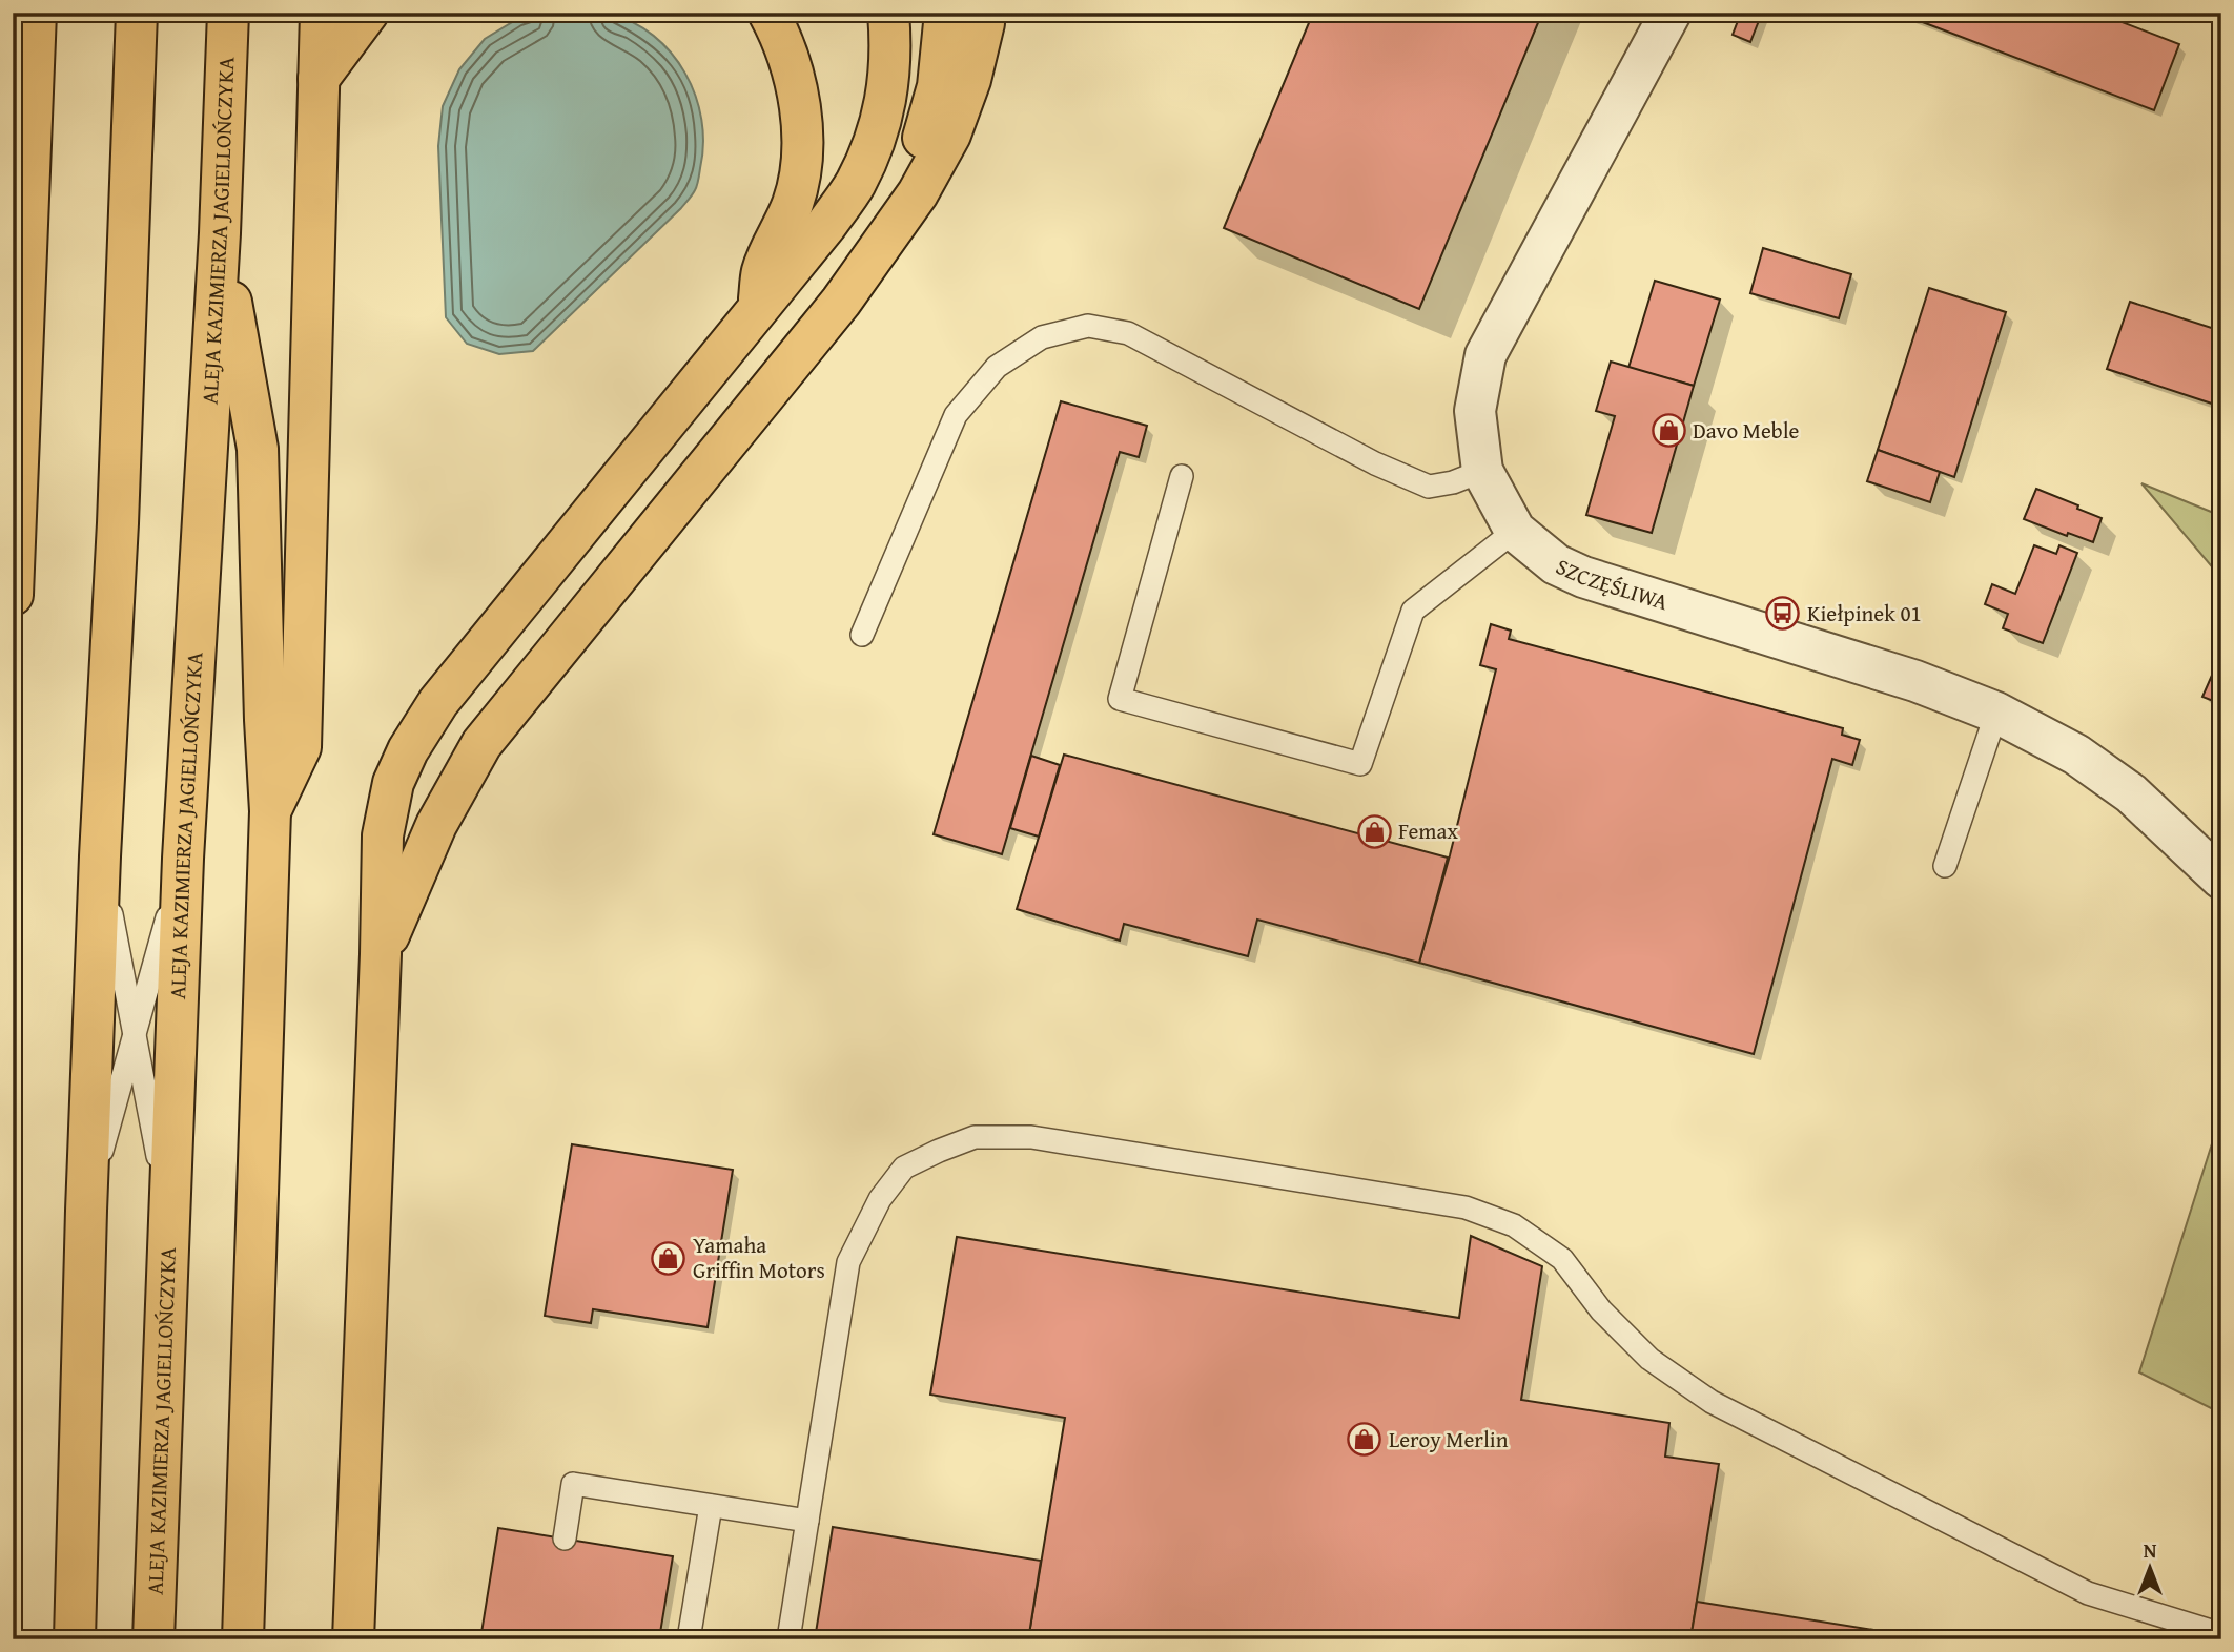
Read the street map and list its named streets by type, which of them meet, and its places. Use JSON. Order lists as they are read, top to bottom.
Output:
{
  "streets": {
    "highway": ["ALEJA KAZIMIERZA JAGIELLOŃCZYKA"],
    "street": ["SZCZĘŚLIWA"]
  },
  "places": {
    "shop": [
      "Davo Meble",
      "Femax",
      "Yamaha Griffin Motors",
      "Leroy Merlin"
    ],
    "bus stop": ["Kiełpinek 01"]
  },
  "north": "top"
}
